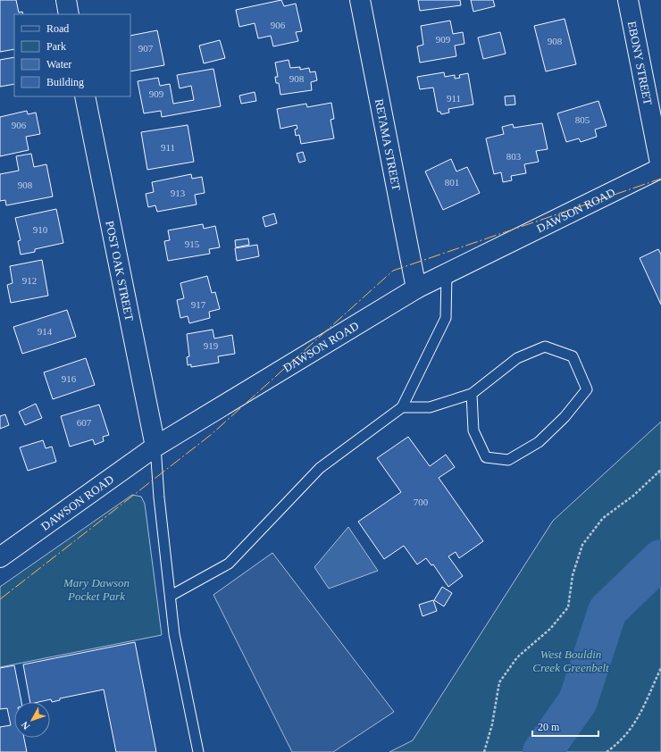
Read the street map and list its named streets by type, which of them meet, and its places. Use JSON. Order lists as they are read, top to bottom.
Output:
{
  "streets": {
    "street": [
      "EBONY STREET",
      "RETAMA STREET",
      "DAWSON ROAD",
      "POST OAK STREET"
    ]
  },
  "crossings": [
    ["EBONY STREET", "DAWSON ROAD"],
    ["RETAMA STREET", "DAWSON ROAD"],
    ["DAWSON ROAD", "POST OAK STREET"]
  ],
  "parks": ["Mary Dawson Pocket Park", "West Bouldin Creek Greenbelt"],
  "house_numbers": [
    "906",
    "909",
    "908",
    "907",
    "908",
    "909",
    "911",
    "805",
    "906",
    "911",
    "803",
    "801",
    "908",
    "913",
    "910",
    "915",
    "912",
    "917",
    "914",
    "919",
    "916",
    "607",
    "700"
  ],
  "legend": [
    "Road",
    "Park",
    "Water",
    "Building"
  ],
  "scale_bar": "20 m",
  "north": "bottom left"
}
